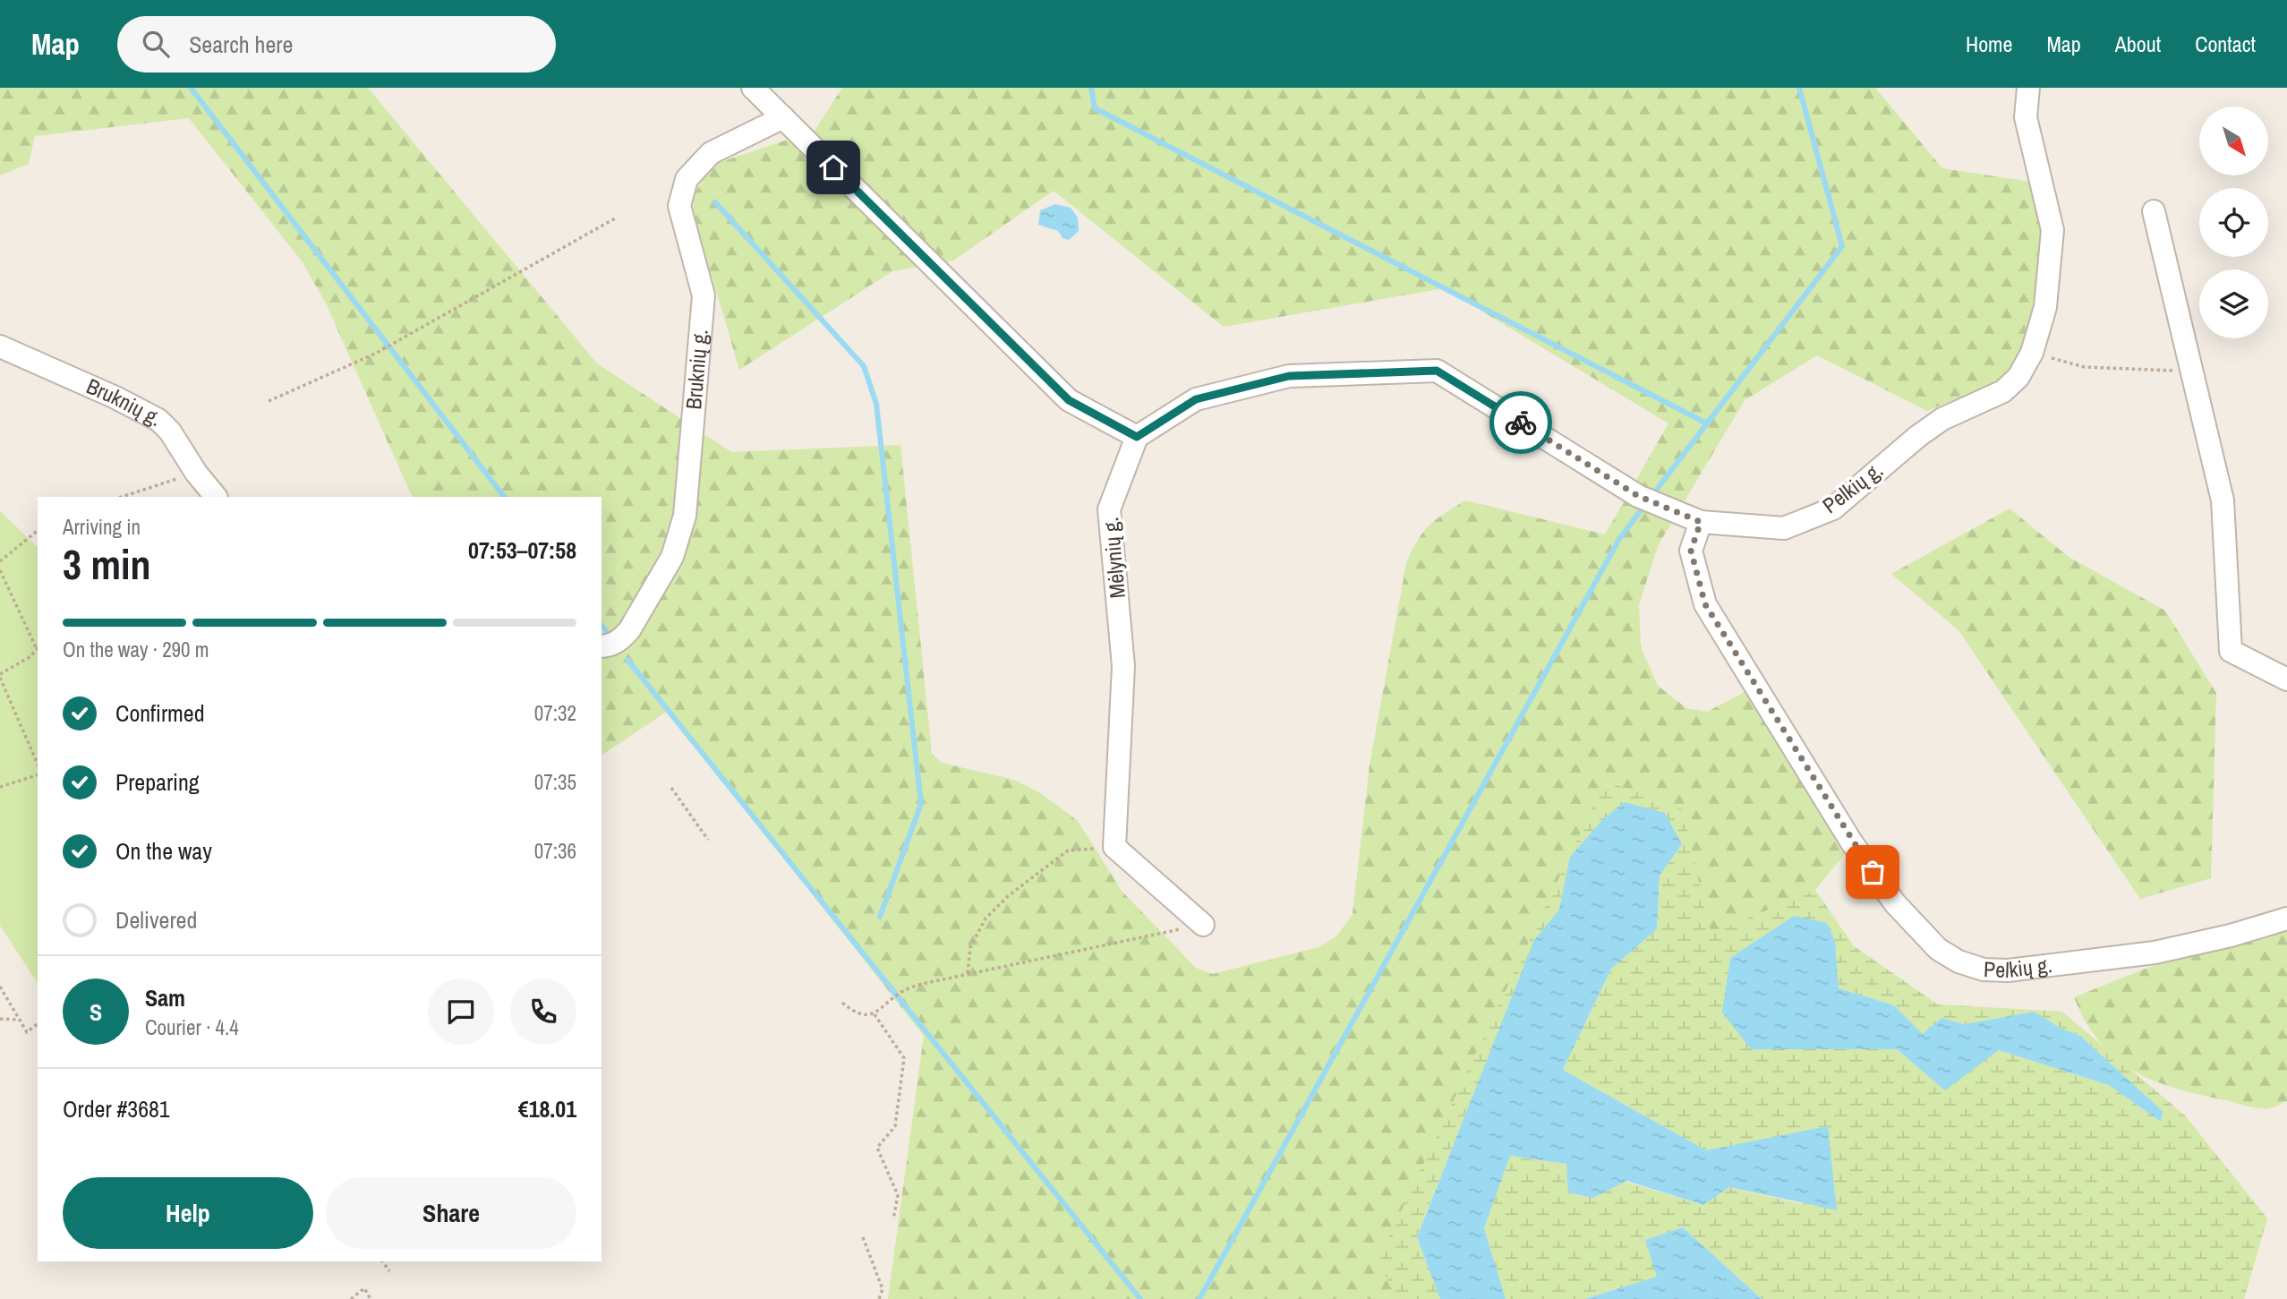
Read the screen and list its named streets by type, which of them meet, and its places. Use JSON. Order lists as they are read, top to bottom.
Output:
{
  "streets": {
    "street": ["Bruknių g.", "Pelkių g.", "Mėlynių g."]
  },
  "north": "bottom right",
  "page": {
    "header": "Map",
    "search": "Search here",
    "nav": [
      "Home",
      "Map",
      "About",
      "Contact"
    ],
    "heading": ["3 min", "Arriving in", "07:53–07:58"],
    "panel": [
      "Sam",
      "Courier · 4.4",
      "Order #3681",
      "€18.01"
    ],
    "bar": "On the way · 290 m",
    "list": [
      ["Confirmed", "07:32"],
      ["Preparing", "07:35"],
      ["On the way", "07:36"],
      "Delivered"
    ],
    "round": "S",
    "buttons": ["Help", "Share"]
  }
}
